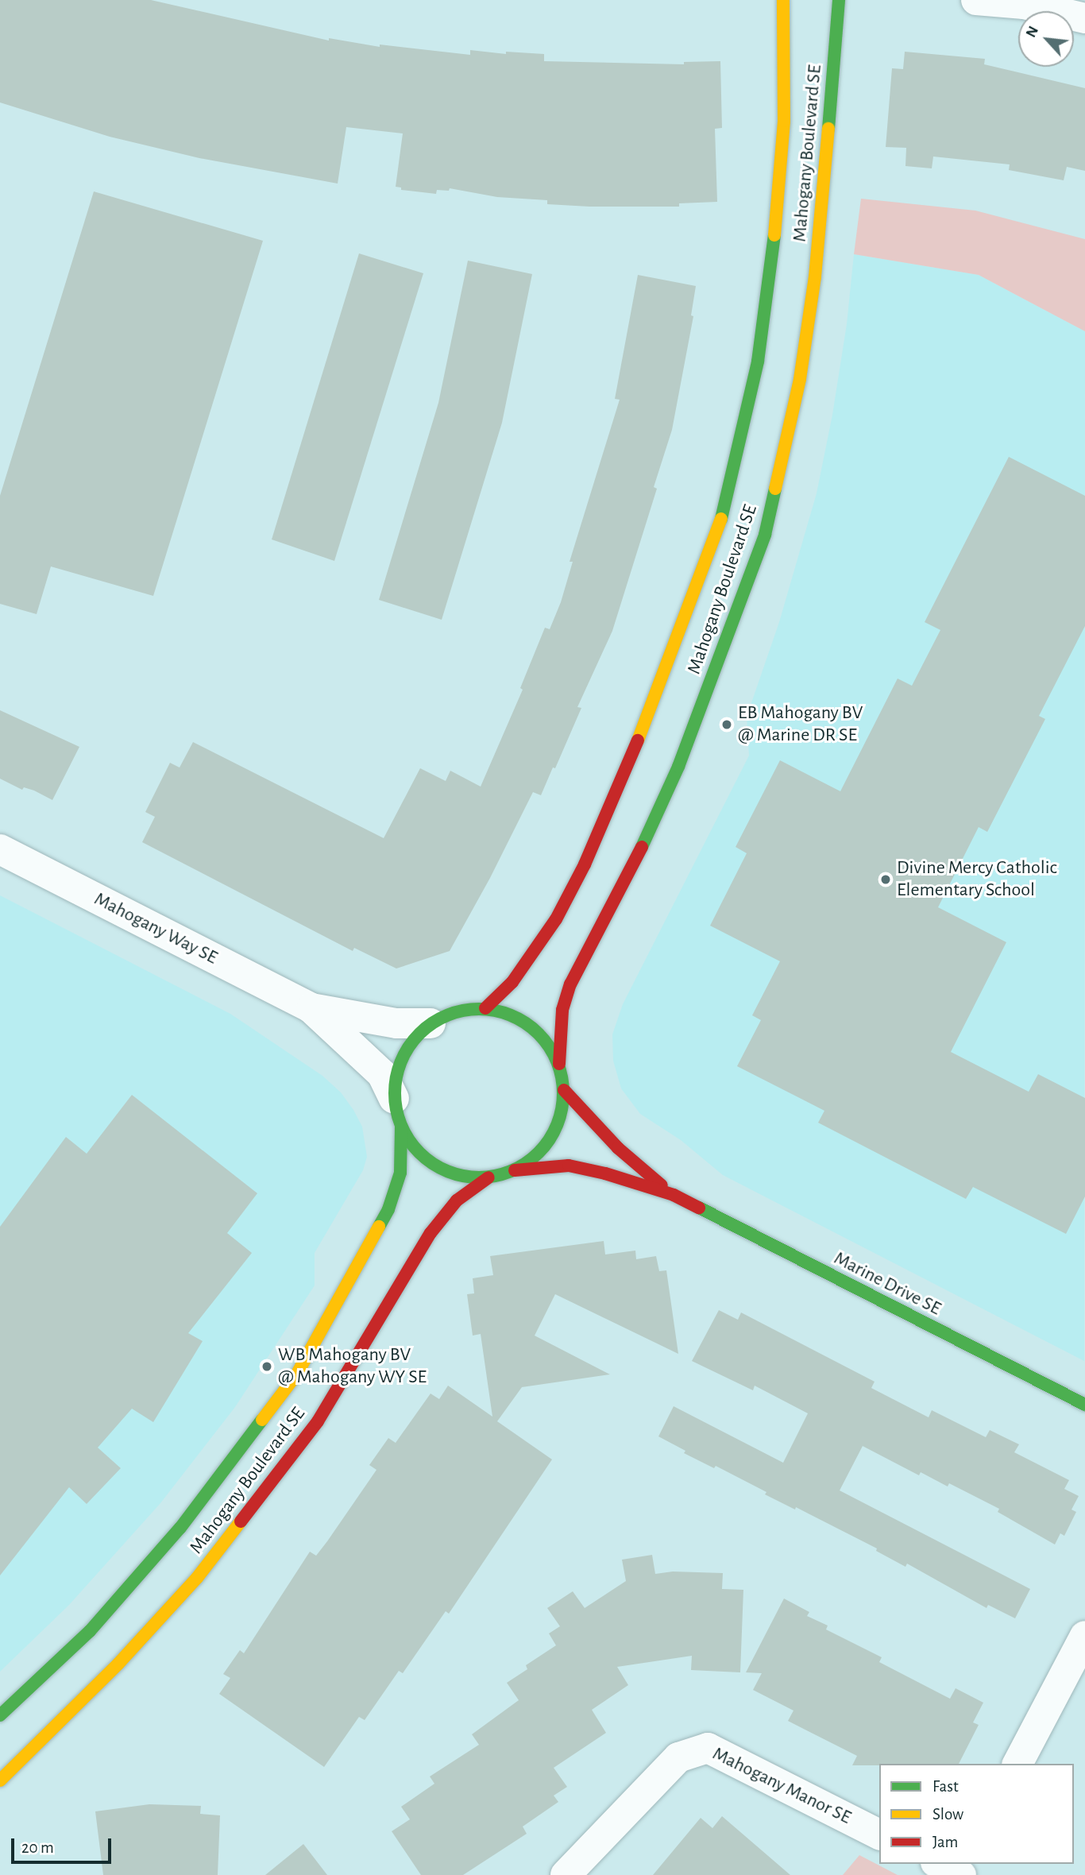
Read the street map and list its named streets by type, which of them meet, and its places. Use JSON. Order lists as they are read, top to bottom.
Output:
{
  "streets": {
    "street": [
      "Mahogany Boulevard SE",
      "Mahogany Way SE",
      "Marine Drive SE",
      "Mahogany Manor SE"
    ]
  },
  "crossings": [
    ["Mahogany Boulevard SE", "Mahogany Way SE"],
    ["Mahogany Boulevard SE", "Marine Drive SE"],
    ["Mahogany Way SE", "Marine Drive SE"]
  ],
  "places": ["EB Mahogany BV @ Marine DR SE", "Divine Mercy Catholic Elementary School", "WB Mahogany BV @ Mahogany WY SE"],
  "legend": ["Fast", "Slow", "Jam"],
  "scale_bar": "20 m",
  "north": "top left"
}
